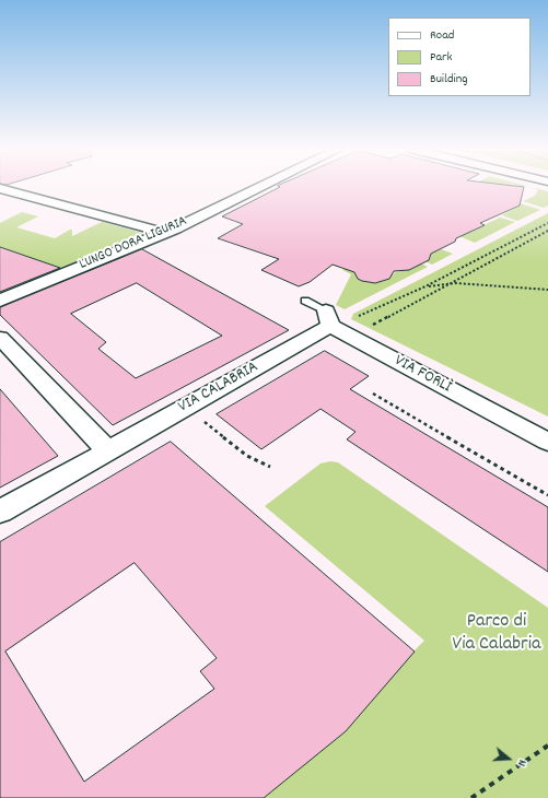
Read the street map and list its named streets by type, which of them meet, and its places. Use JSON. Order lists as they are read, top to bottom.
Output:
{
  "streets": {
    "street": ["LUNGO DORA LIGURIA", "VIA FORLÌ", "VIA CALABRIA"]
  },
  "crossings": [
    ["VIA FORLÌ", "VIA CALABRIA"]
  ],
  "parks": ["Parco di Via Calabria"],
  "legend": ["Road", "Park", "Building"],
  "north": "right"
}
